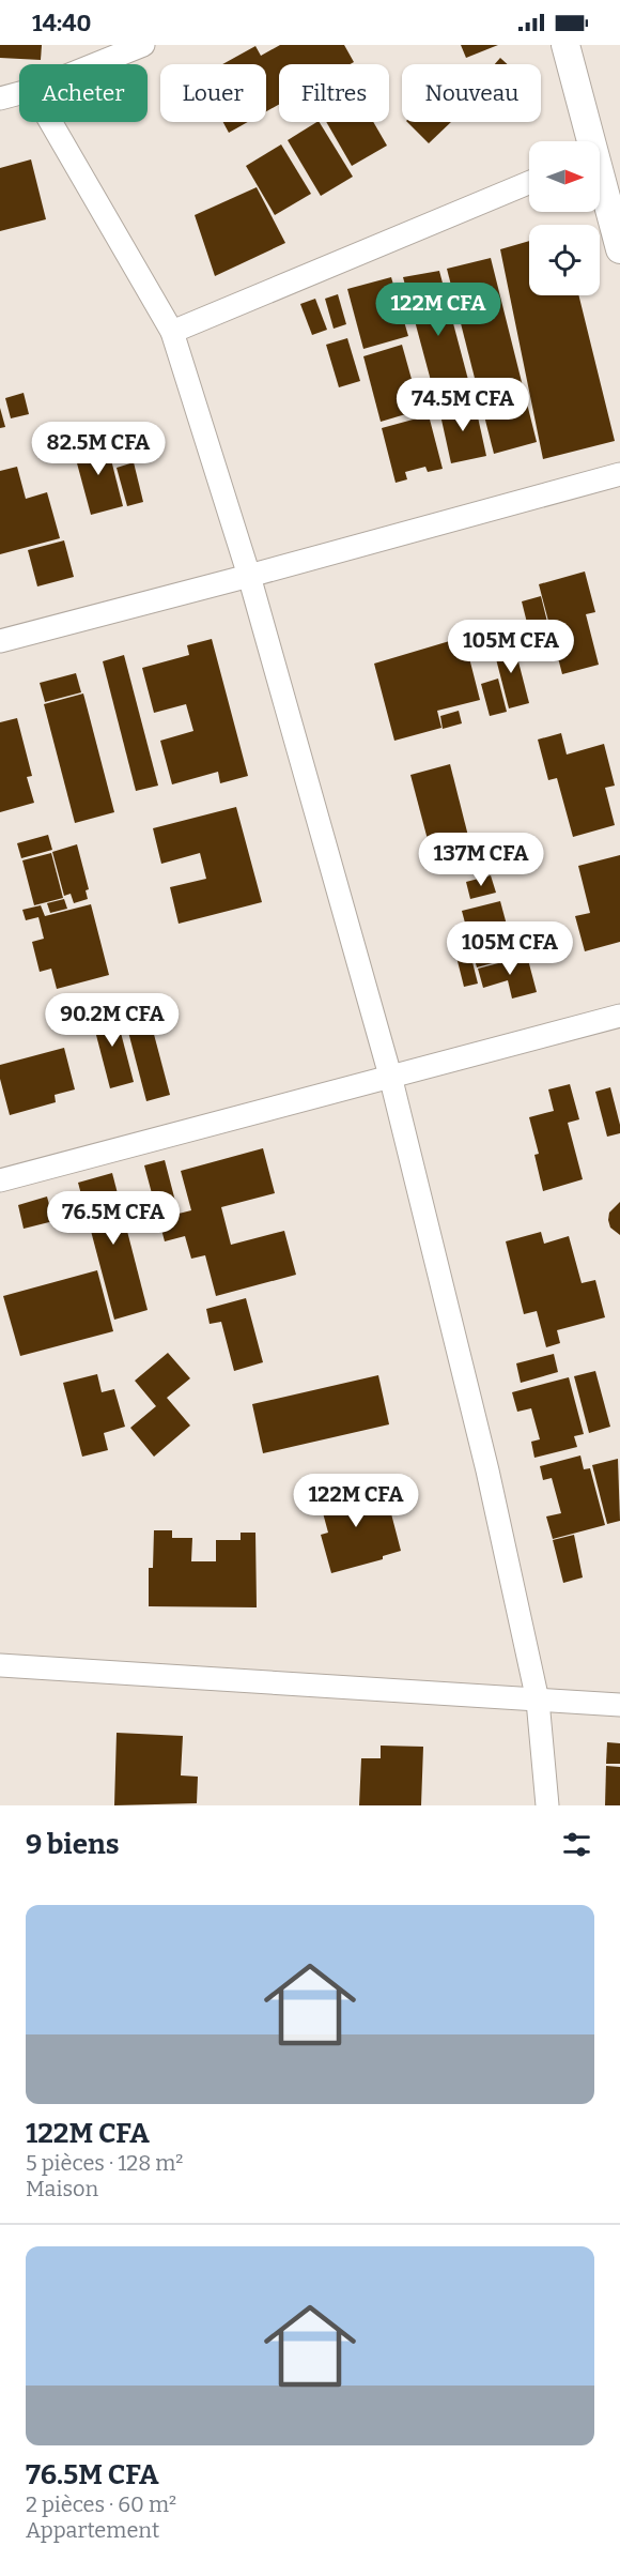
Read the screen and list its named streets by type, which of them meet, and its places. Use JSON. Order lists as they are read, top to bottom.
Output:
{
  "north": "right",
  "page": {
    "status": "14:40",
    "chip": [
      "Acheter",
      "Louer",
      "Filtres",
      "Nouveau"
    ],
    "price": [
      "122M CFA",
      "74.5M CFA",
      "82.5M CFA",
      "105M CFA",
      "137M CFA",
      "105M CFA",
      "90.2M CFA",
      "76.5M CFA",
      "122M CFA"
    ],
    "heading": "9 biens",
    "list": [
      {
        "name": "122M CFA",
        "note": "5 pièces · 128 m² · Maison"
      },
      {
        "name": "76.5M CFA",
        "note": "2 pièces · 60 m² · Appartement"
      }
    ]
  }
}
